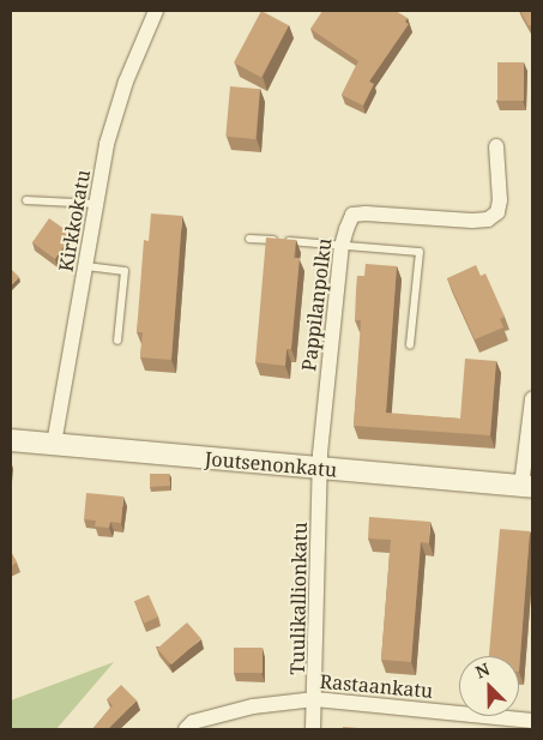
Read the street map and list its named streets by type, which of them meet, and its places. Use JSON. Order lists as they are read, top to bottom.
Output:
{
  "streets": {
    "main road": ["Joutsenonkatu"],
    "street": [
      "Kirkkokatu",
      "Pappilanpolku",
      "Tuulikallionkatu",
      "Rastaankatu"
    ]
  },
  "crossings": [
    ["Kirkkokatu", "Joutsenonkatu"],
    ["Pappilanpolku", "Joutsenonkatu"],
    ["Pappilanpolku", "Tuulikallionkatu"],
    ["Joutsenonkatu", "Tuulikallionkatu"],
    ["Tuulikallionkatu", "Rastaankatu"]
  ],
  "north": "top left"
}
